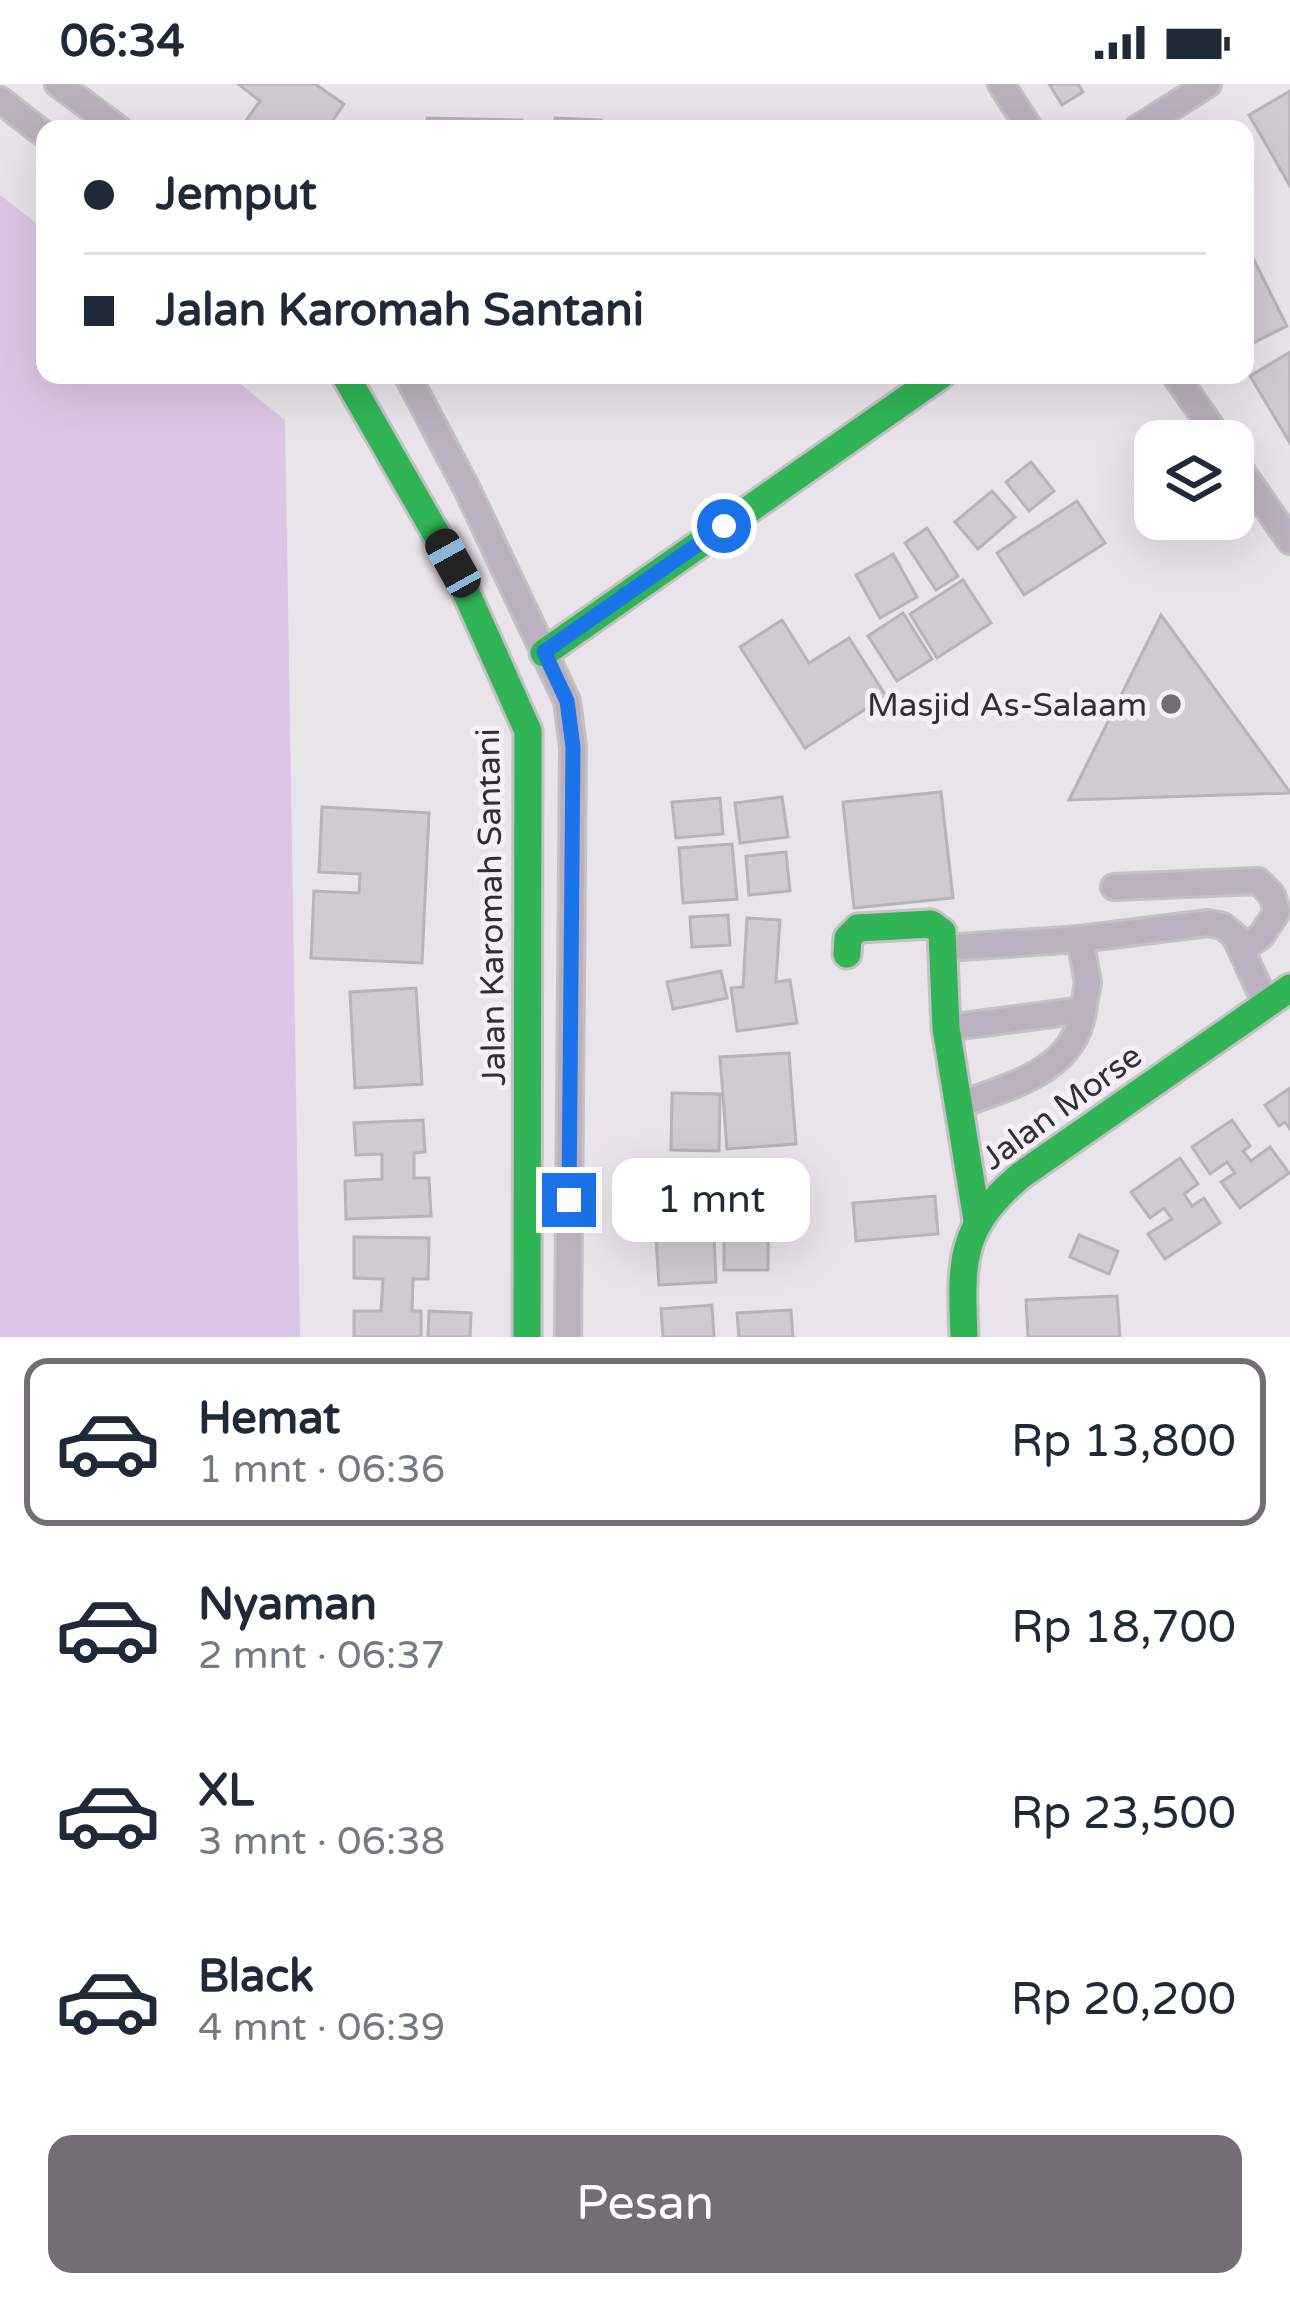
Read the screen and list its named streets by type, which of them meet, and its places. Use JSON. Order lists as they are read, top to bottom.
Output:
{
  "streets": {
    "street": ["Jalan Karomah Santani", "Jalan Morse"]
  },
  "places": ["Masjid As-Salaam"],
  "page": {
    "status": "06:34",
    "banner": ["Jemput", "Jalan Karomah Santani"],
    "bubble": "1 mnt",
    "list": [
      {
        "name": "Hemat",
        "note": "1 mnt · 06:36",
        "value": "Rp 13,800"
      },
      {
        "name": "Nyaman",
        "note": "2 mnt · 06:37",
        "value": "Rp 18,700"
      },
      {
        "name": "XL",
        "note": "3 mnt · 06:38",
        "value": "Rp 23,500"
      },
      {
        "name": "Black",
        "note": "4 mnt · 06:39",
        "value": "Rp 20,200"
      }
    ],
    "buttons": "Pesan"
  }
}
